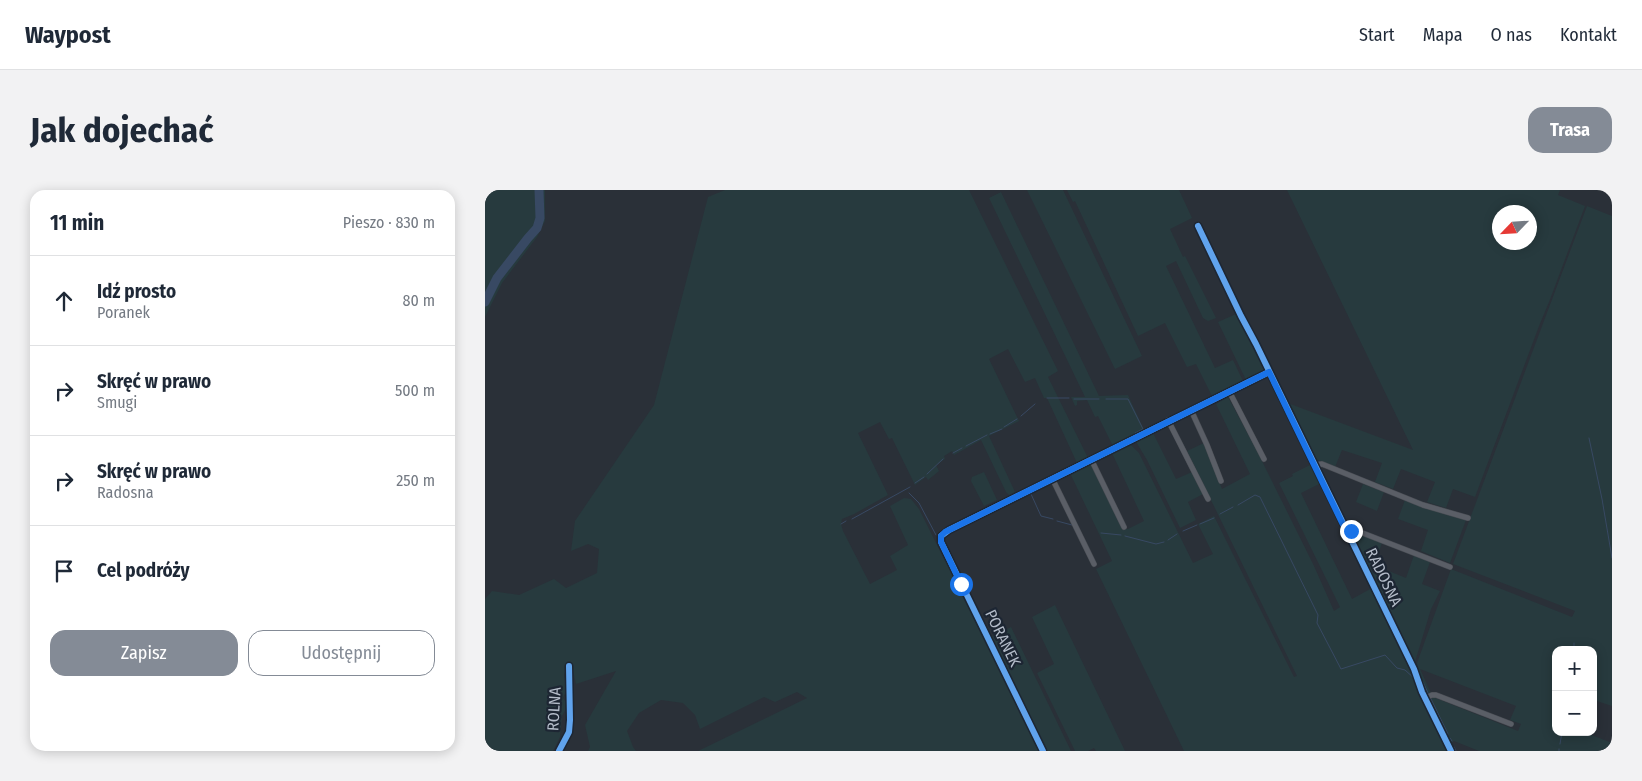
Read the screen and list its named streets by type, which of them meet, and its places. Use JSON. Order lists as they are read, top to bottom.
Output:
{
  "streets": {
    "street": ["RADOSNA", "PORANEK", "ROLNA"]
  },
  "north": "bottom left",
  "page": {
    "header": "Waypost",
    "nav": [
      "Start",
      "Mapa",
      "O nas",
      "Kontakt"
    ],
    "buttons": [
      "Trasa",
      ["Zapisz", "Udostępnij"]
    ],
    "title": "Jak dojechać",
    "heading": ["11 min", "Pieszo · 830 m"],
    "list": [
      ["Idź prosto", "Poranek", "80 m"],
      ["Skręć w prawo", "Smugi", "500 m"],
      ["Skręć w prawo", "Radosna", "250 m"],
      "Cel podróży"
    ],
    "map_buttons": ["+", "−"]
  }
}
